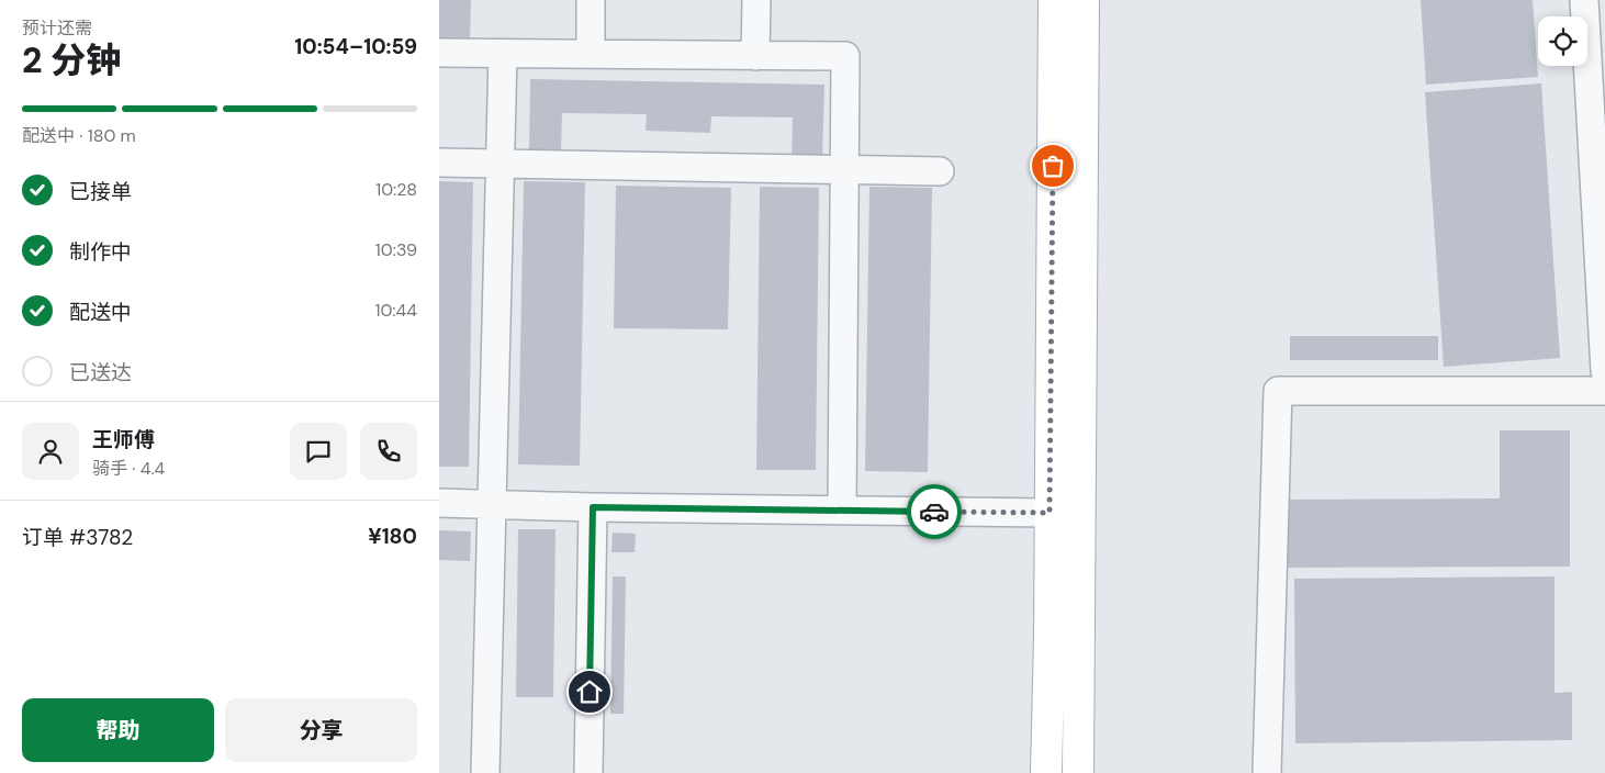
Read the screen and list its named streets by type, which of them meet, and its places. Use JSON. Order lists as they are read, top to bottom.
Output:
{
  "page": {
    "heading": ["2 分钟", "预计还需", "10:54–10:59"],
    "panel": [
      "王师傅",
      "骑手 · 4.4",
      "订单 #3782",
      "¥180"
    ],
    "bar": "配送中 · 180 m",
    "list": [
      ["已接单", "10:28"],
      ["制作中", "10:39"],
      ["配送中", "10:44"],
      "已送达"
    ],
    "buttons": ["帮助", "分享"]
  }
}
